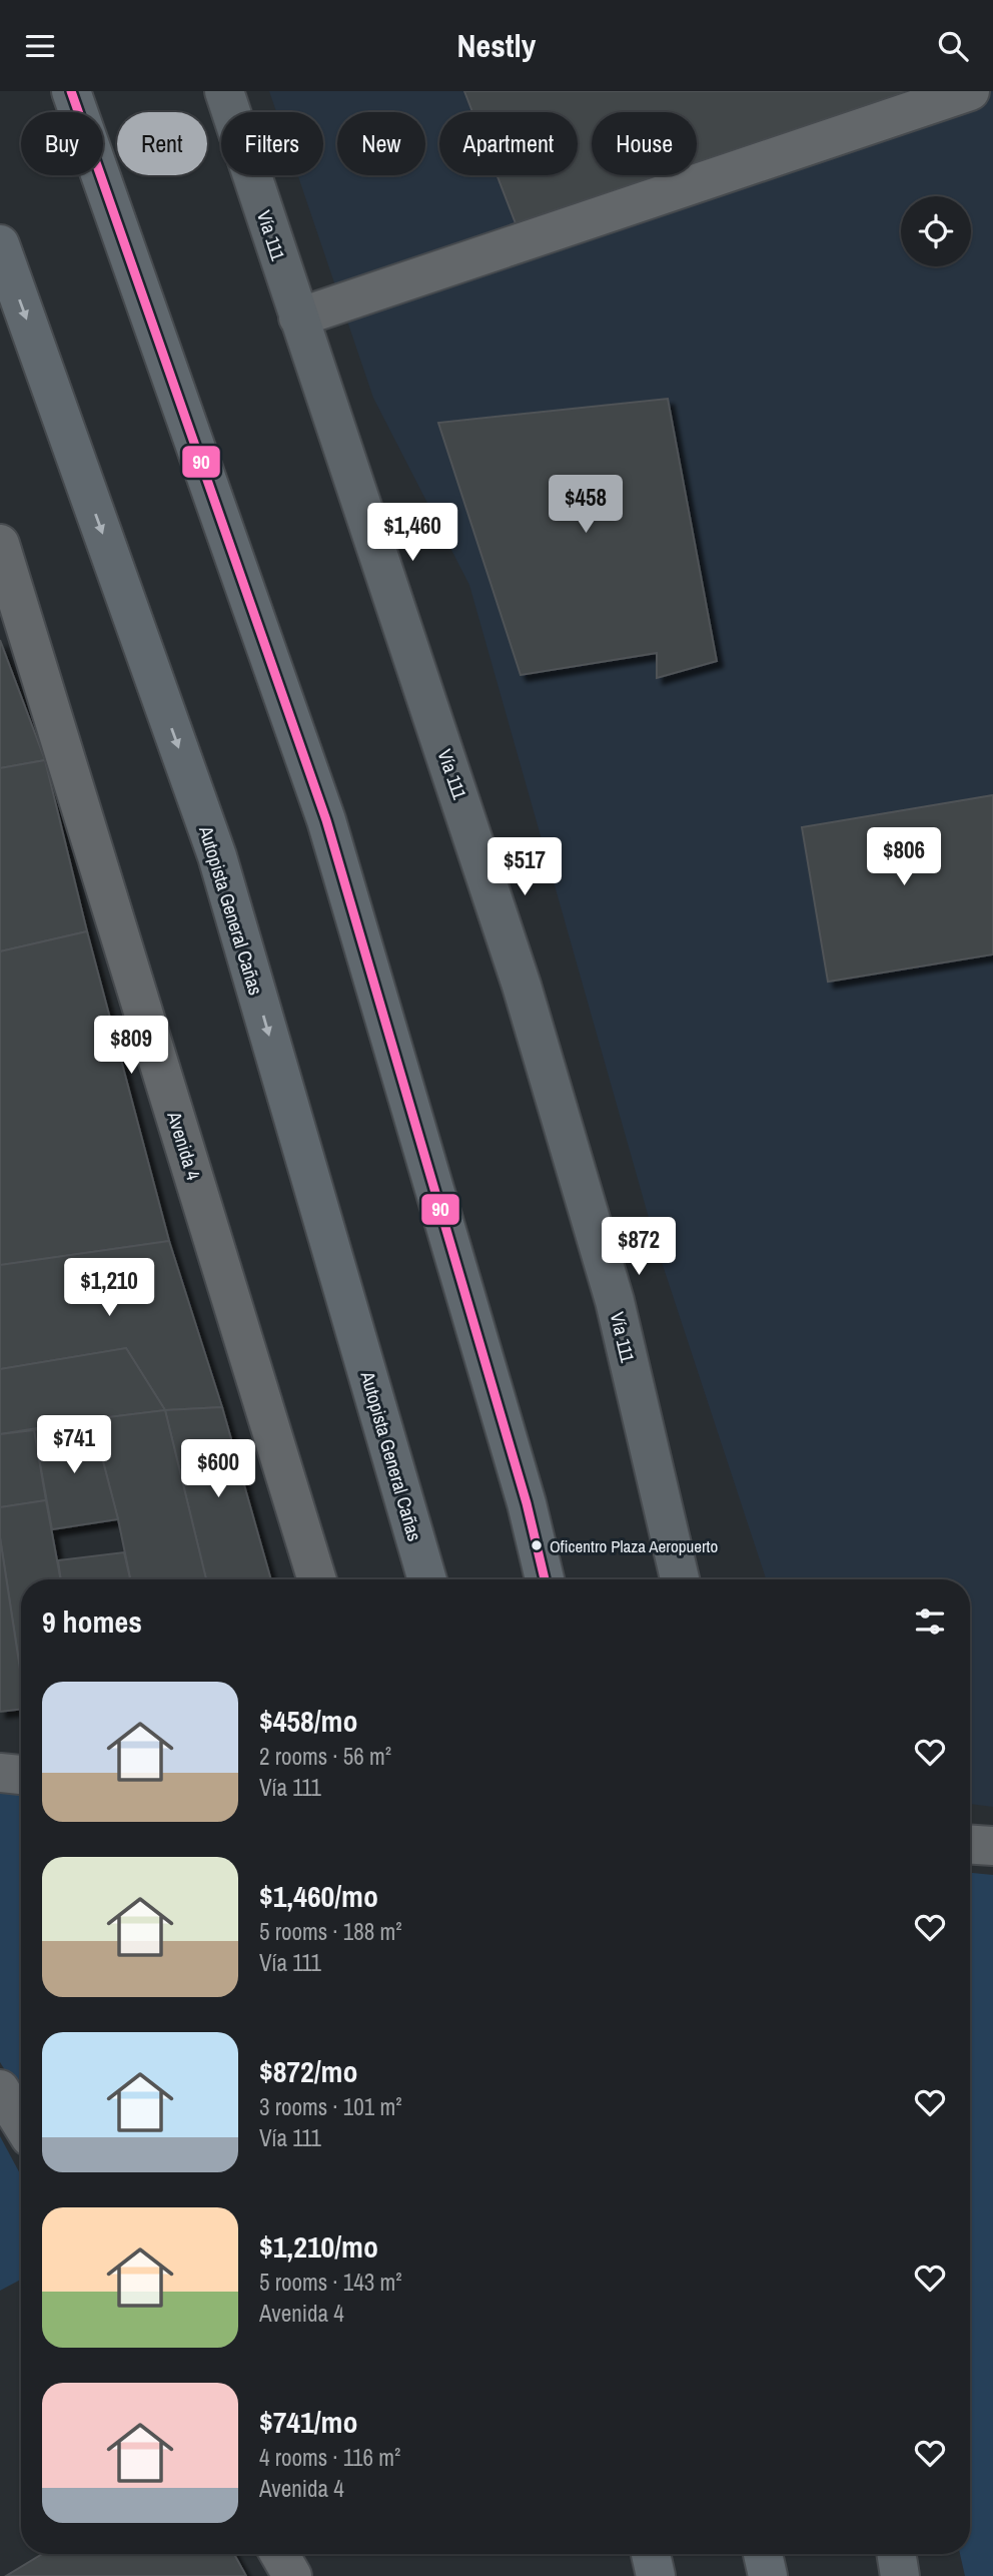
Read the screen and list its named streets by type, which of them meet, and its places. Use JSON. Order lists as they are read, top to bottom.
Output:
{
  "streets": {
    "highway": ["Autopista General Cañas"],
    "main road": ["Vía 111"],
    "street": ["Avenida 4"]
  },
  "places": ["Oficentro Plaza Aeropuerto"],
  "lines": ["transit line 90"],
  "page": {
    "header": "Nestly",
    "chip": [
      "Buy",
      "Rent",
      "Filters",
      "New",
      "Apartment",
      "House"
    ],
    "price": [
      "$458",
      "$1,460",
      "$806",
      "$517",
      "$809",
      "$872",
      "$1,210",
      "$741",
      "$600"
    ],
    "heading": "9 homes",
    "list": [
      {
        "name": "$458/mo",
        "note": "2 rooms · 56 m² · Vía 111"
      },
      {
        "name": "$1,460/mo",
        "note": "5 rooms · 188 m² · Vía 111"
      },
      {
        "name": "$872/mo",
        "note": "3 rooms · 101 m² · Vía 111"
      },
      {
        "name": "$1,210/mo",
        "note": "5 rooms · 143 m² · Avenida 4"
      },
      {
        "name": "$741/mo",
        "note": "4 rooms · 116 m² · Avenida 4"
      }
    ]
  }
}
